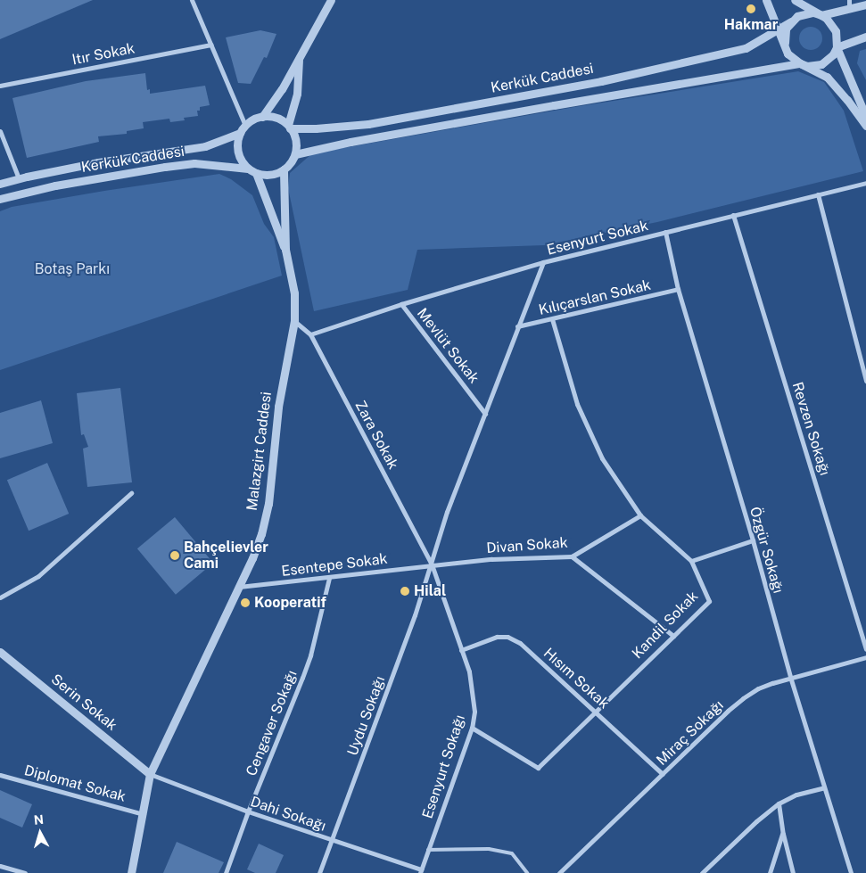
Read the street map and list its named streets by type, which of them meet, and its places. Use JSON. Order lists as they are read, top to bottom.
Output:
{
  "streets": {
    "street": [
      "Itır Sokak",
      "Kerkük Caddesi",
      "Esenyurt Sokak",
      "Kılıçarslan Sokak",
      "Mevlüt Sokak",
      "Revzen Sokağı",
      "Zara Sokak",
      "Malazgirt Caddesi",
      "Divan Sokak",
      "Özgür Sokağı",
      "Esentepe Sokak",
      "Kandil Sokak",
      "Hısım Sokak",
      "Serin Sokak",
      "Uydu Sokağı",
      "Cengaver Sokağı",
      "Miraç Sokağı",
      "Esenyurt Sokağı",
      "Diplomat Sokak",
      "Dahi Sokağı"
    ]
  },
  "crossings": [
    ["Kerkük Caddesi", "Malazgirt Caddesi"],
    ["Esenyurt Sokak", "Kılıçarslan Sokak"],
    ["Esenyurt Sokak", "Mevlüt Sokak"],
    ["Esenyurt Sokak", "Revzen Sokağı"],
    ["Esenyurt Sokak", "Zara Sokak"],
    ["Esenyurt Sokak", "Divan Sokak"],
    ["Esenyurt Sokak", "Özgür Sokağı"],
    ["Esenyurt Sokak", "Esentepe Sokak"],
    ["Esenyurt Sokak", "Uydu Sokağı"],
    ["Esenyurt Sokak", "Esenyurt Sokağı"],
    ["Kılıçarslan Sokak", "Özgür Sokağı"],
    ["Kılıçarslan Sokak", "Kandil Sokak"],
    ["Mevlüt Sokak", "Zara Sokak"],
    ["Zara Sokak", "Malazgirt Caddesi"],
    ["Zara Sokak", "Divan Sokak"],
    ["Zara Sokak", "Esentepe Sokak"],
    ["Zara Sokak", "Uydu Sokağı"],
    ["Zara Sokak", "Esenyurt Sokağı"],
    ["Malazgirt Caddesi", "Esentepe Sokak"],
    ["Malazgirt Caddesi", "Serin Sokak"],
    ["Malazgirt Caddesi", "Diplomat Sokak"],
    ["Malazgirt Caddesi", "Dahi Sokağı"],
    ["Divan Sokak", "Esentepe Sokak"],
    ["Divan Sokak", "Kandil Sokak"],
    ["Divan Sokak", "Uydu Sokağı"],
    ["Divan Sokak", "Esenyurt Sokağı"],
    ["Özgür Sokağı", "Miraç Sokağı"],
    ["Esentepe Sokak", "Uydu Sokağı"],
    ["Esentepe Sokak", "Cengaver Sokağı"],
    ["Esentepe Sokak", "Esenyurt Sokağı"],
    ["Kandil Sokak", "Hısım Sokak"],
    ["Kandil Sokak", "Esenyurt Sokağı"],
    ["Hısım Sokak", "Miraç Sokağı"],
    ["Hısım Sokak", "Esenyurt Sokağı"],
    ["Serin Sokak", "Dahi Sokağı"],
    ["Uydu Sokağı", "Esenyurt Sokağı"],
    ["Uydu Sokağı", "Dahi Sokağı"],
    ["Cengaver Sokağı", "Dahi Sokağı"],
    ["Esenyurt Sokağı", "Dahi Sokağı"]
  ],
  "parks": ["Botaş Parkı"],
  "places": [
    "Hakmar",
    "Bahçelievler Cami",
    "Hilal",
    "Kooperatif"
  ],
  "north": "top"
}
